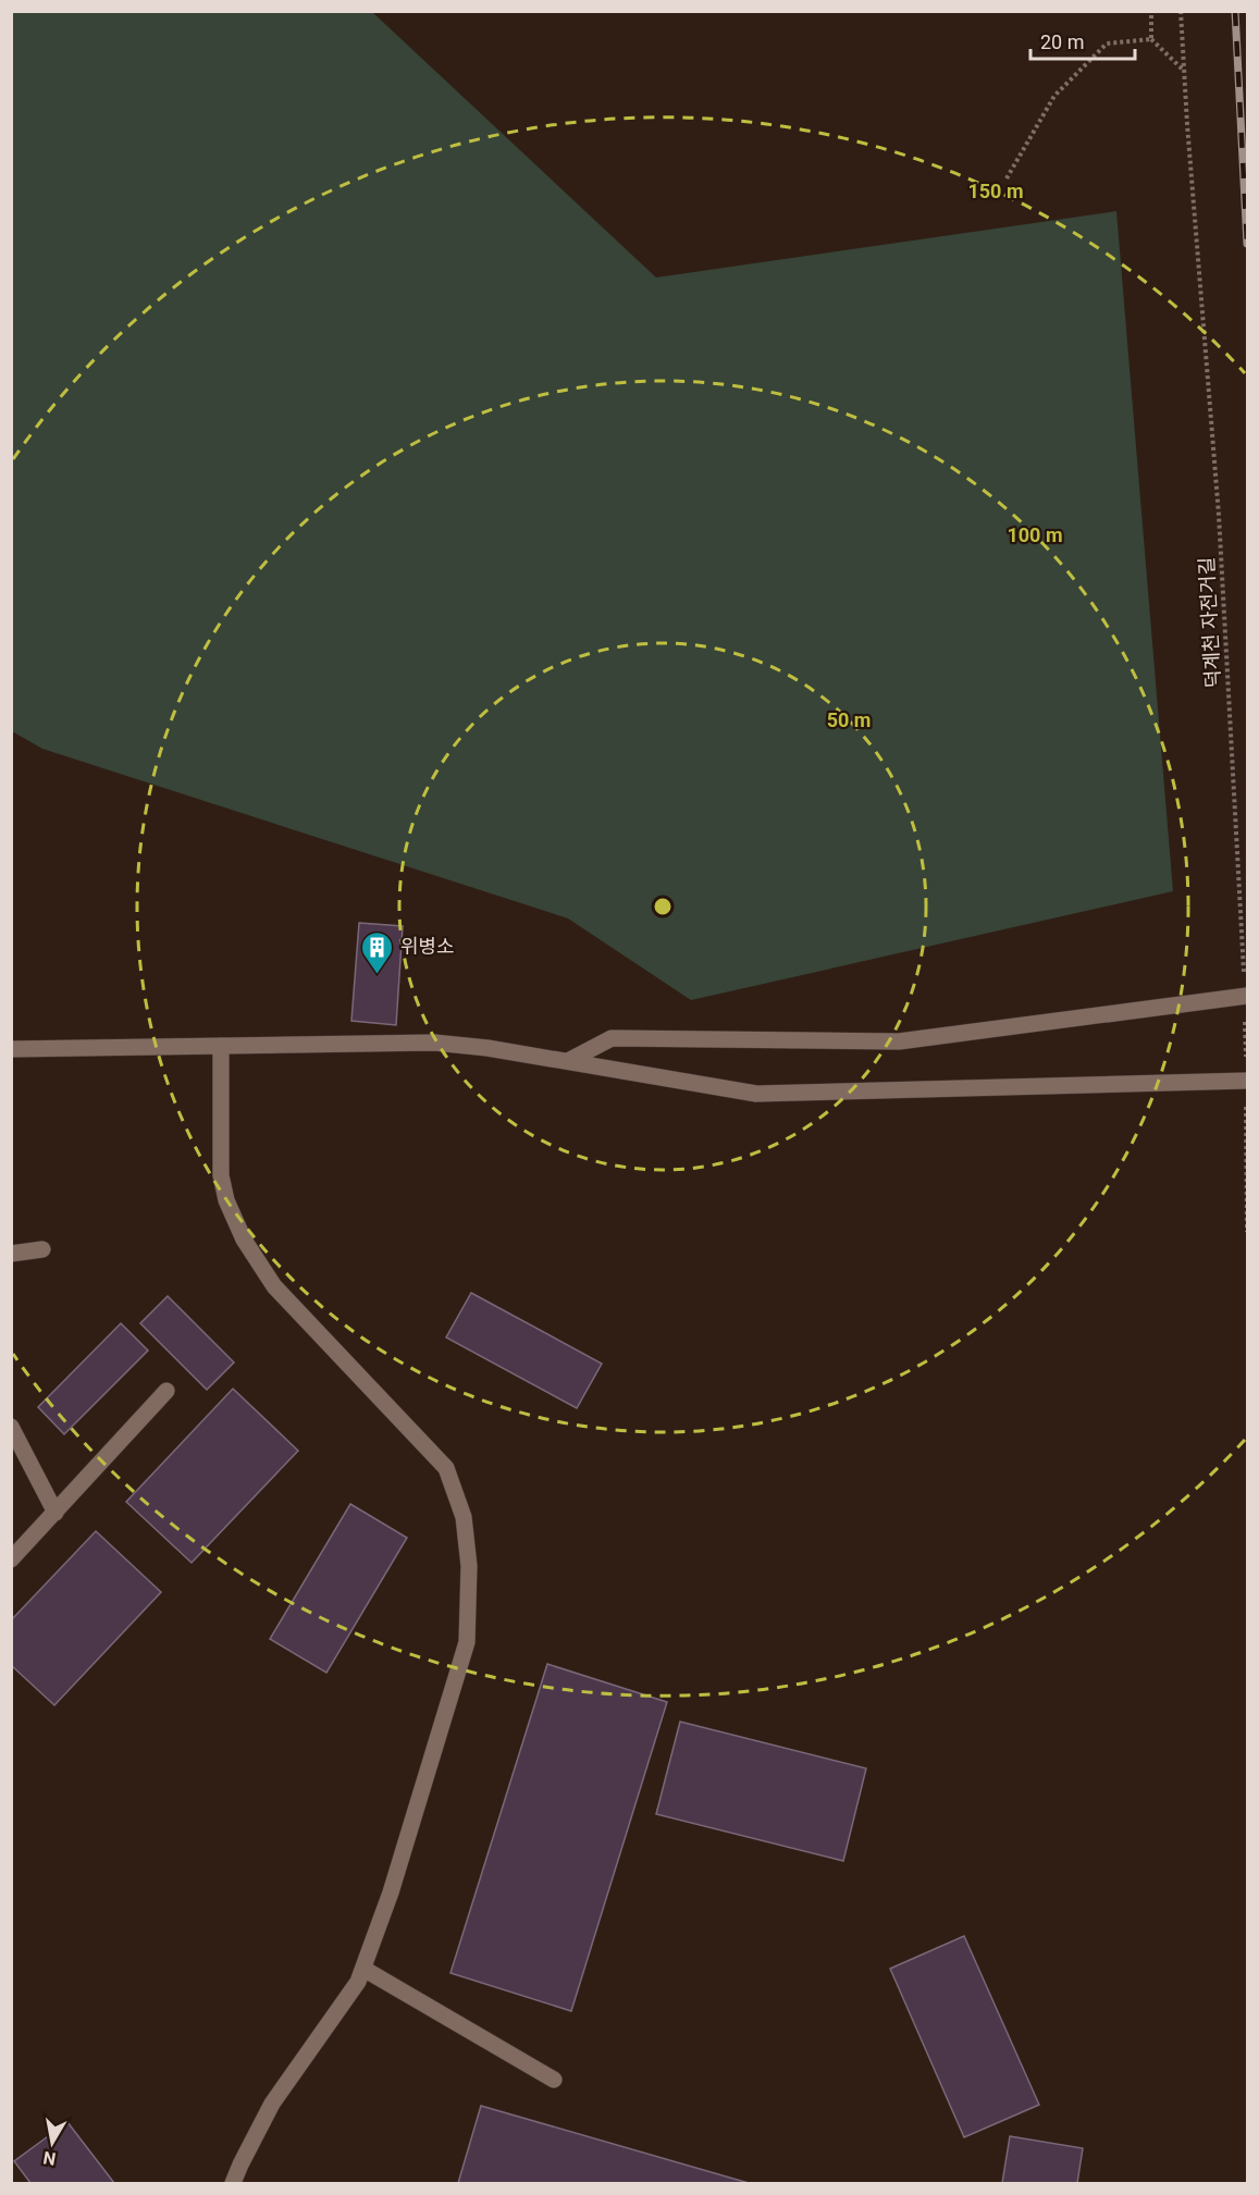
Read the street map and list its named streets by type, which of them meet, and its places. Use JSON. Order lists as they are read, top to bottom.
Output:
{
  "streets": {
    "path": ["덕계천 자전거길"]
  },
  "places": {
    "building": ["위병소"]
  },
  "scale_bar": "20 m",
  "north": "bottom",
  "rings": ["150 m", "100 m", "50 m"]
}
